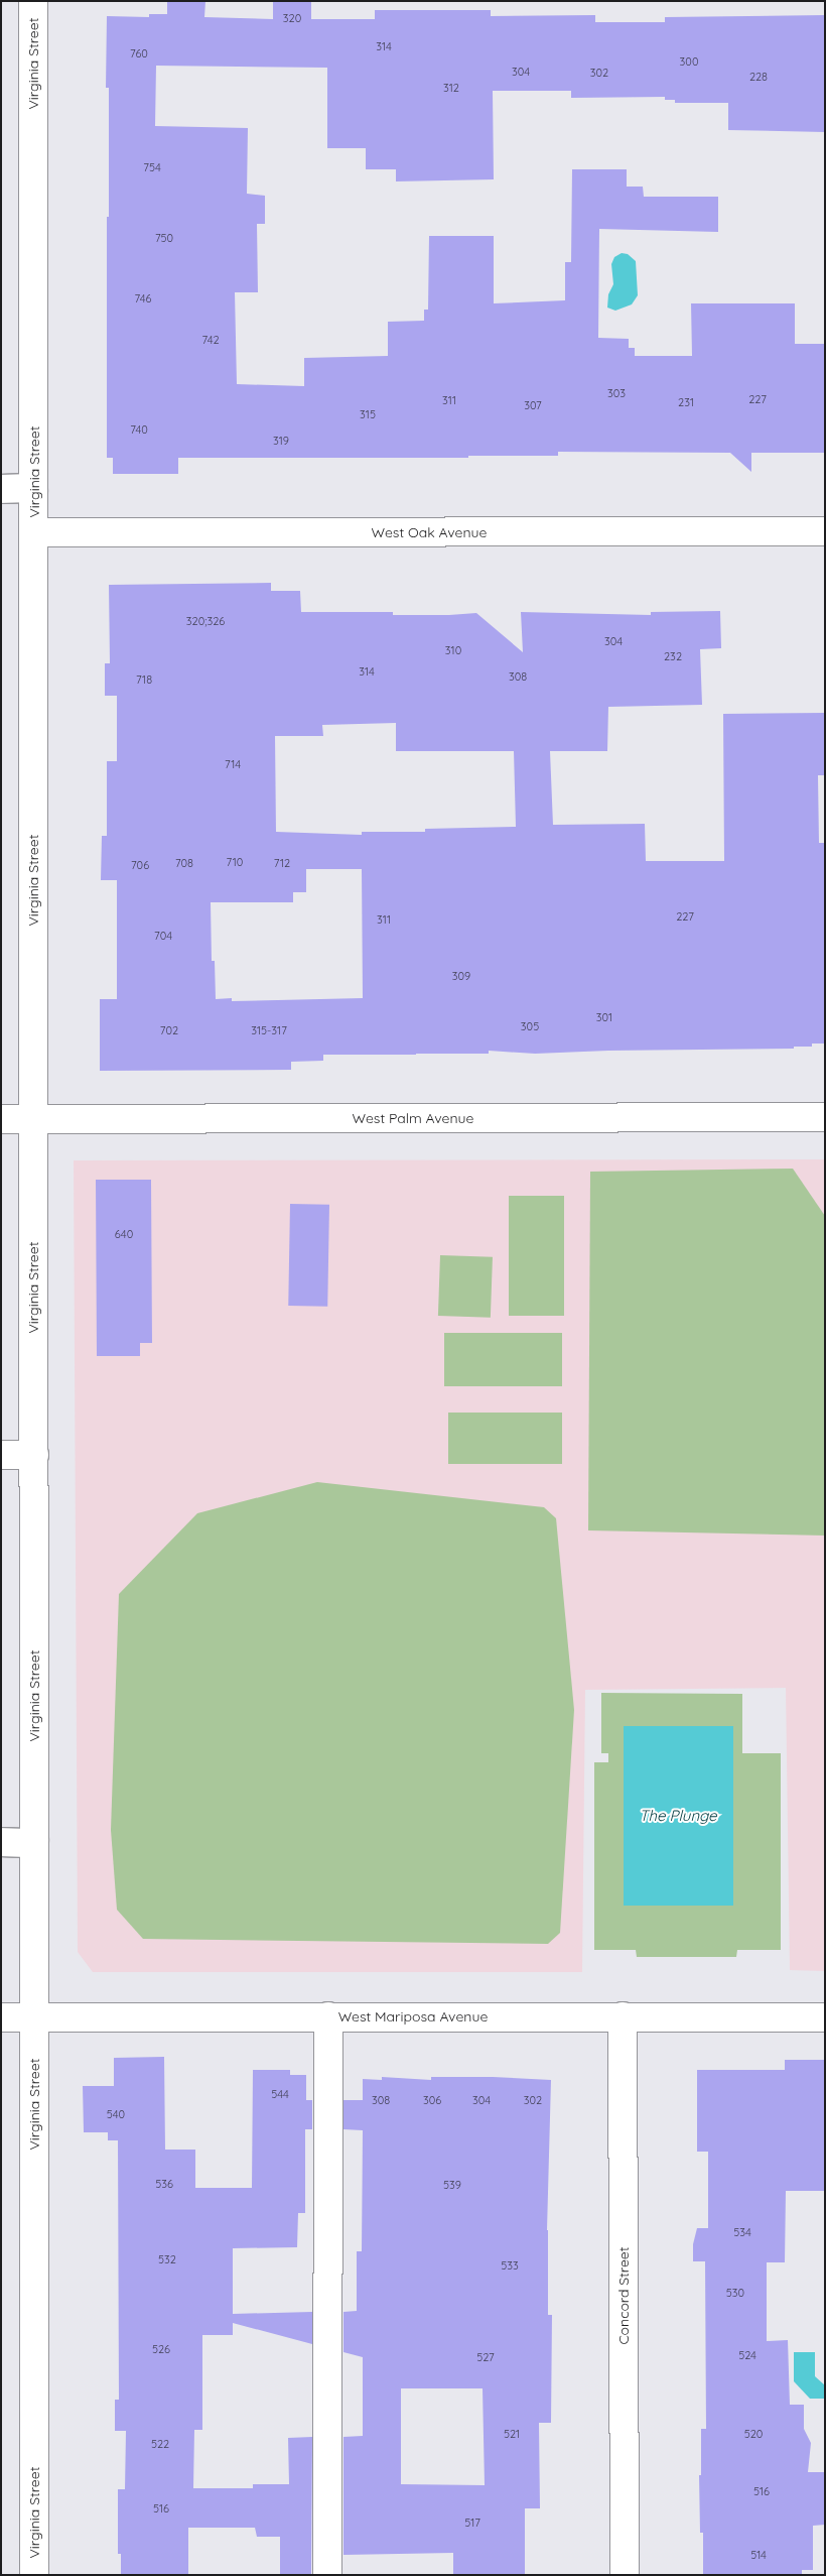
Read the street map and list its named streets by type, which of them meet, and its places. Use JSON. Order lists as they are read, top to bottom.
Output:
{
  "streets": {
    "street": [
      "Virginia Street",
      "West Oak Avenue",
      "West Palm Avenue",
      "West Mariposa Avenue",
      "Concord Street"
    ]
  },
  "crossings": [
    ["Virginia Street", "West Oak Avenue"],
    ["Virginia Street", "West Palm Avenue"],
    ["Virginia Street", "West Mariposa Avenue"],
    ["West Mariposa Avenue", "Concord Street"]
  ],
  "water": ["The Plunge"],
  "house_numbers": [
    "320",
    "314",
    "760",
    "300",
    "304",
    "302",
    "228",
    "312",
    "754",
    "750",
    "746",
    "742",
    "303",
    "227",
    "311",
    "231",
    "307",
    "315",
    "740",
    "319",
    "320;326",
    "304",
    "310",
    "232",
    "314",
    "308",
    "718",
    "714",
    "710",
    "708",
    "712",
    "706",
    "227",
    "311",
    "704",
    "309",
    "301",
    "305",
    "702",
    "315-317",
    "640",
    "544",
    "308",
    "306",
    "304",
    "302",
    "540",
    "536",
    "539",
    "534",
    "532",
    "533",
    "530",
    "526",
    "524",
    "527",
    "521",
    "520",
    "522",
    "516",
    "516",
    "517",
    "514"
  ]
}
